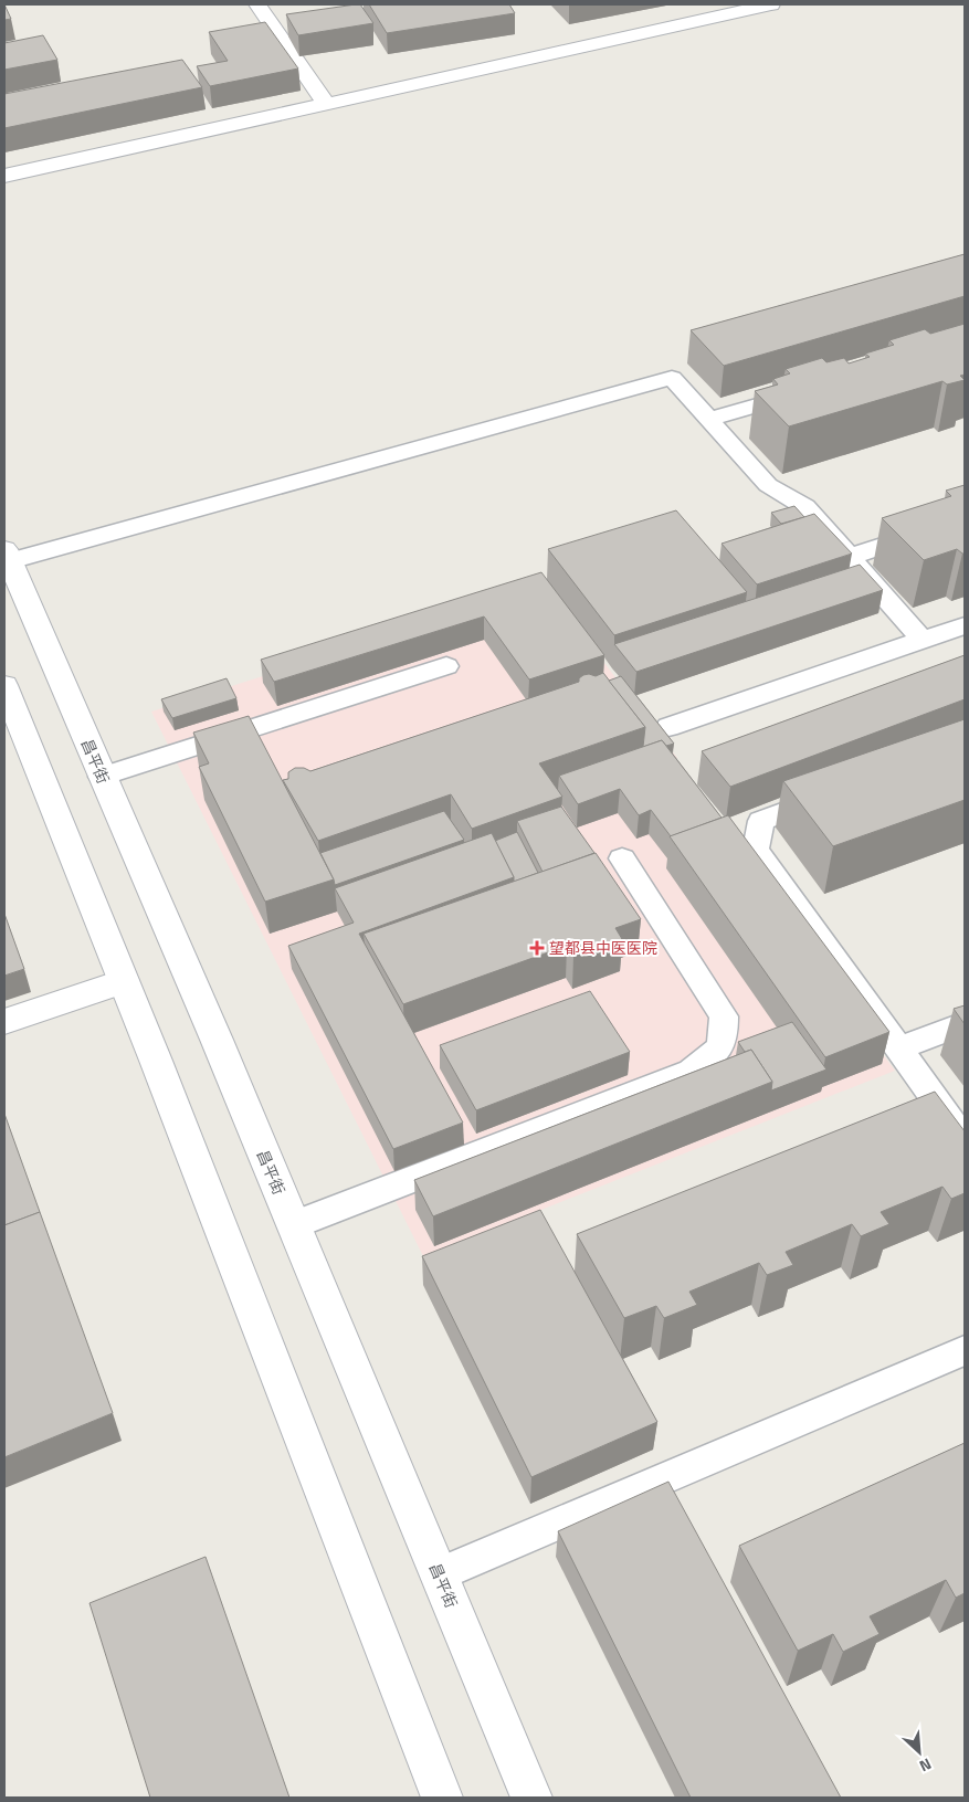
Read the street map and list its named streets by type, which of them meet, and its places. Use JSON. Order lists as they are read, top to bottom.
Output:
{
  "streets": {
    "street": ["昌平街"]
  },
  "places": {
    "health": ["望都县中医医院"]
  },
  "north": "bottom right"
}
